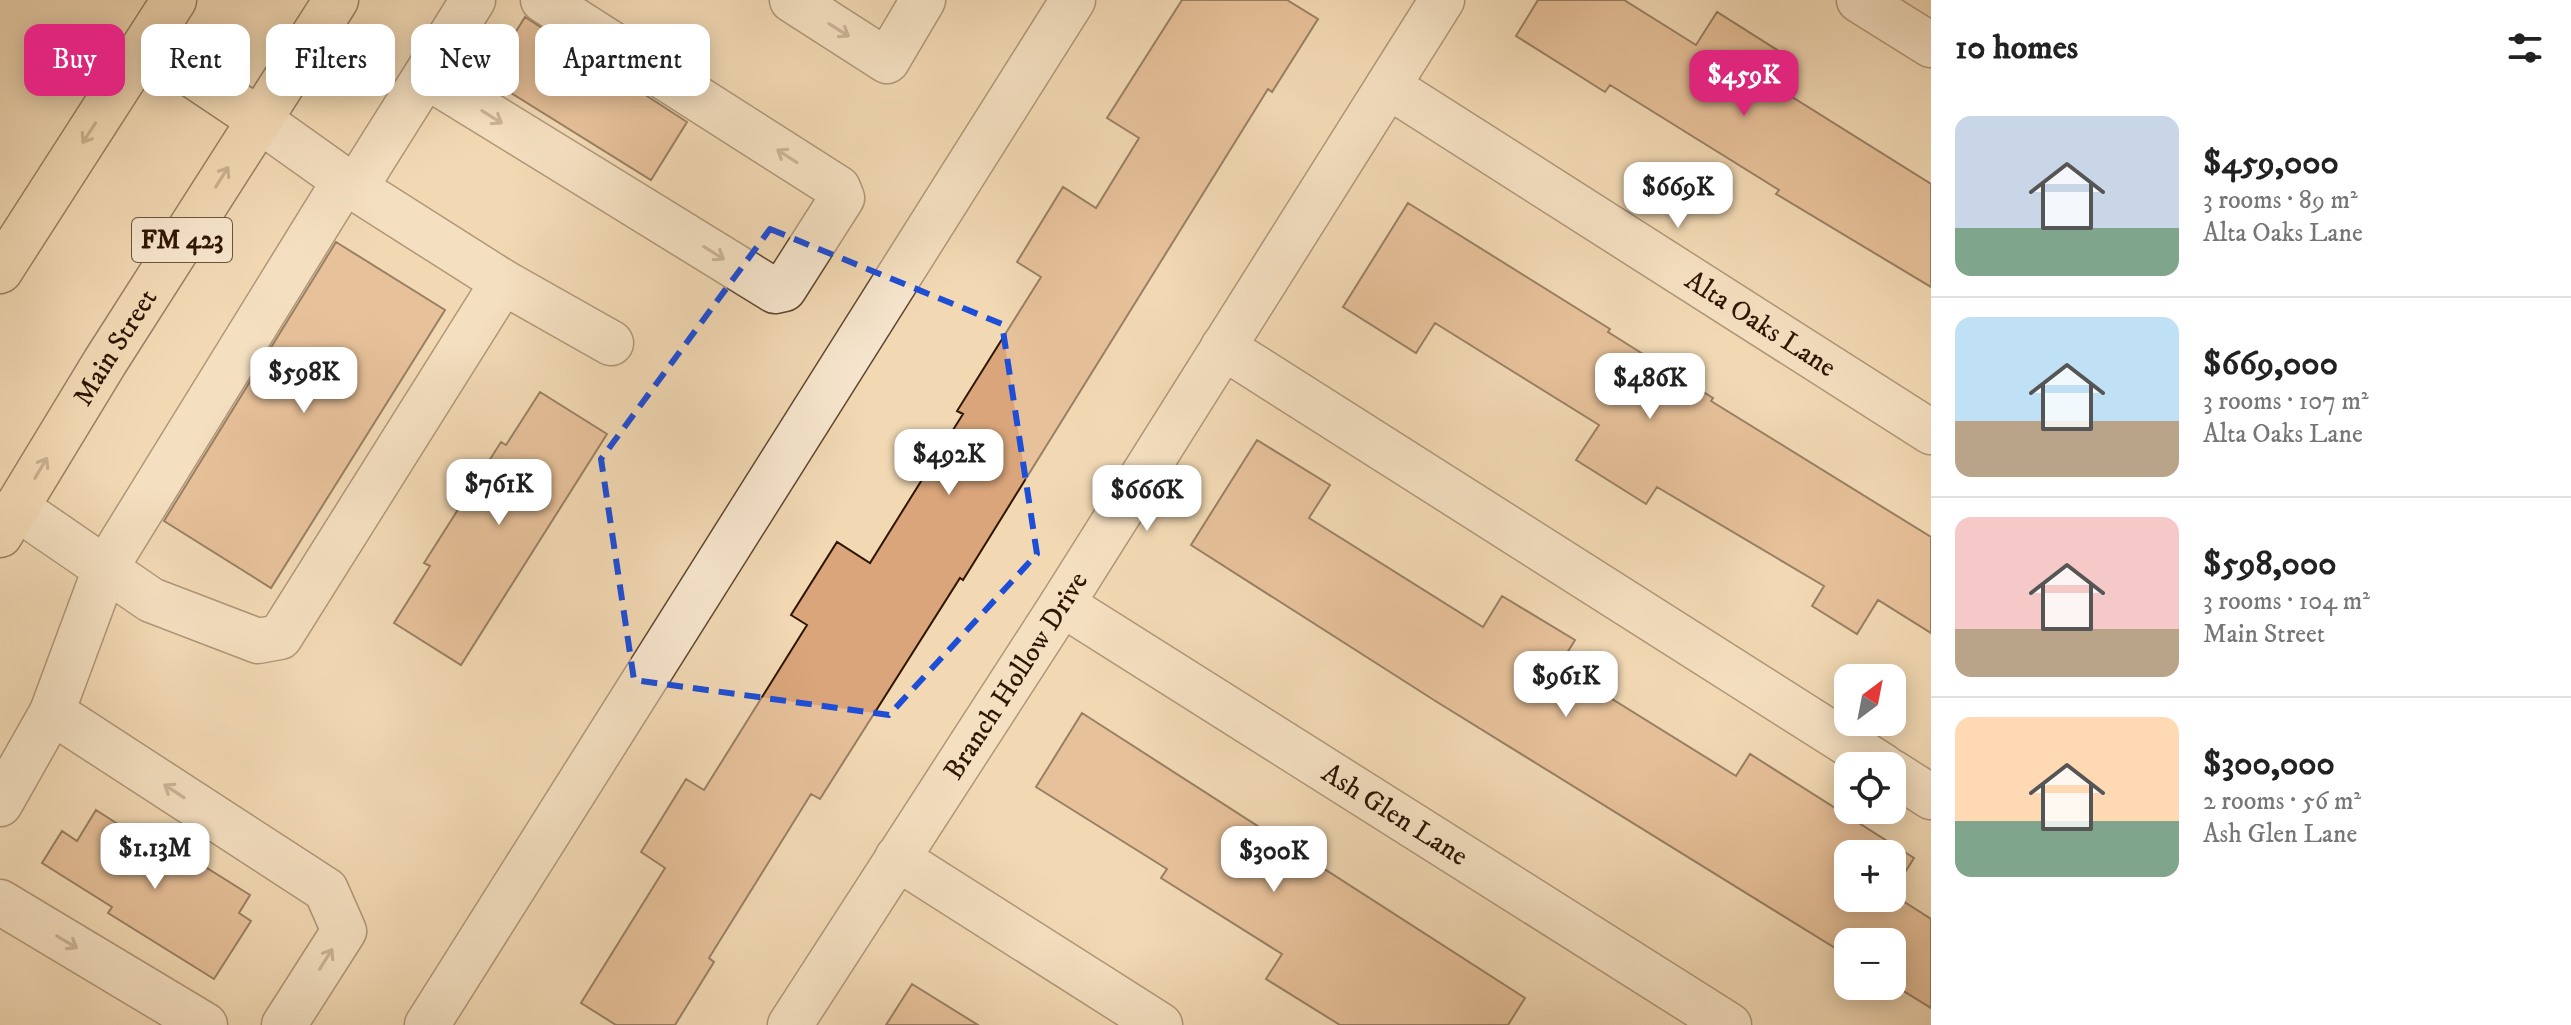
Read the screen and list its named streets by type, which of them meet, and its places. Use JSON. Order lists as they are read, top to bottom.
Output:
{
  "streets": {
    "main road": ["FM 423", "Main Street"],
    "street": ["Alta Oaks Lane", "Branch Hollow Drive", "Ash Glen Lane"]
  },
  "crossings": [
    ["Alta Oaks Lane", "Branch Hollow Drive"],
    ["Branch Hollow Drive", "Ash Glen Lane"]
  ],
  "north": "top right",
  "page": {
    "heading": "10 homes",
    "chip": [
      "Buy",
      "Rent",
      "Filters",
      "New",
      "Apartment"
    ],
    "price": [
      "$459K",
      "$669K",
      "$598K",
      "$486K",
      "$492K",
      "$761K",
      "$666K",
      "$961K",
      "$1.13M",
      "$300K"
    ],
    "list": [
      {
        "name": "$459,000",
        "note": "3 rooms · 89 m² · Alta Oaks Lane"
      },
      {
        "name": "$669,000",
        "note": "3 rooms · 107 m² · Alta Oaks Lane"
      },
      {
        "name": "$598,000",
        "note": "3 rooms · 104 m² · Main Street"
      },
      {
        "name": "$300,000",
        "note": "2 rooms · 56 m² · Ash Glen Lane"
      }
    ],
    "map_buttons": ["+", "−"]
  }
}
